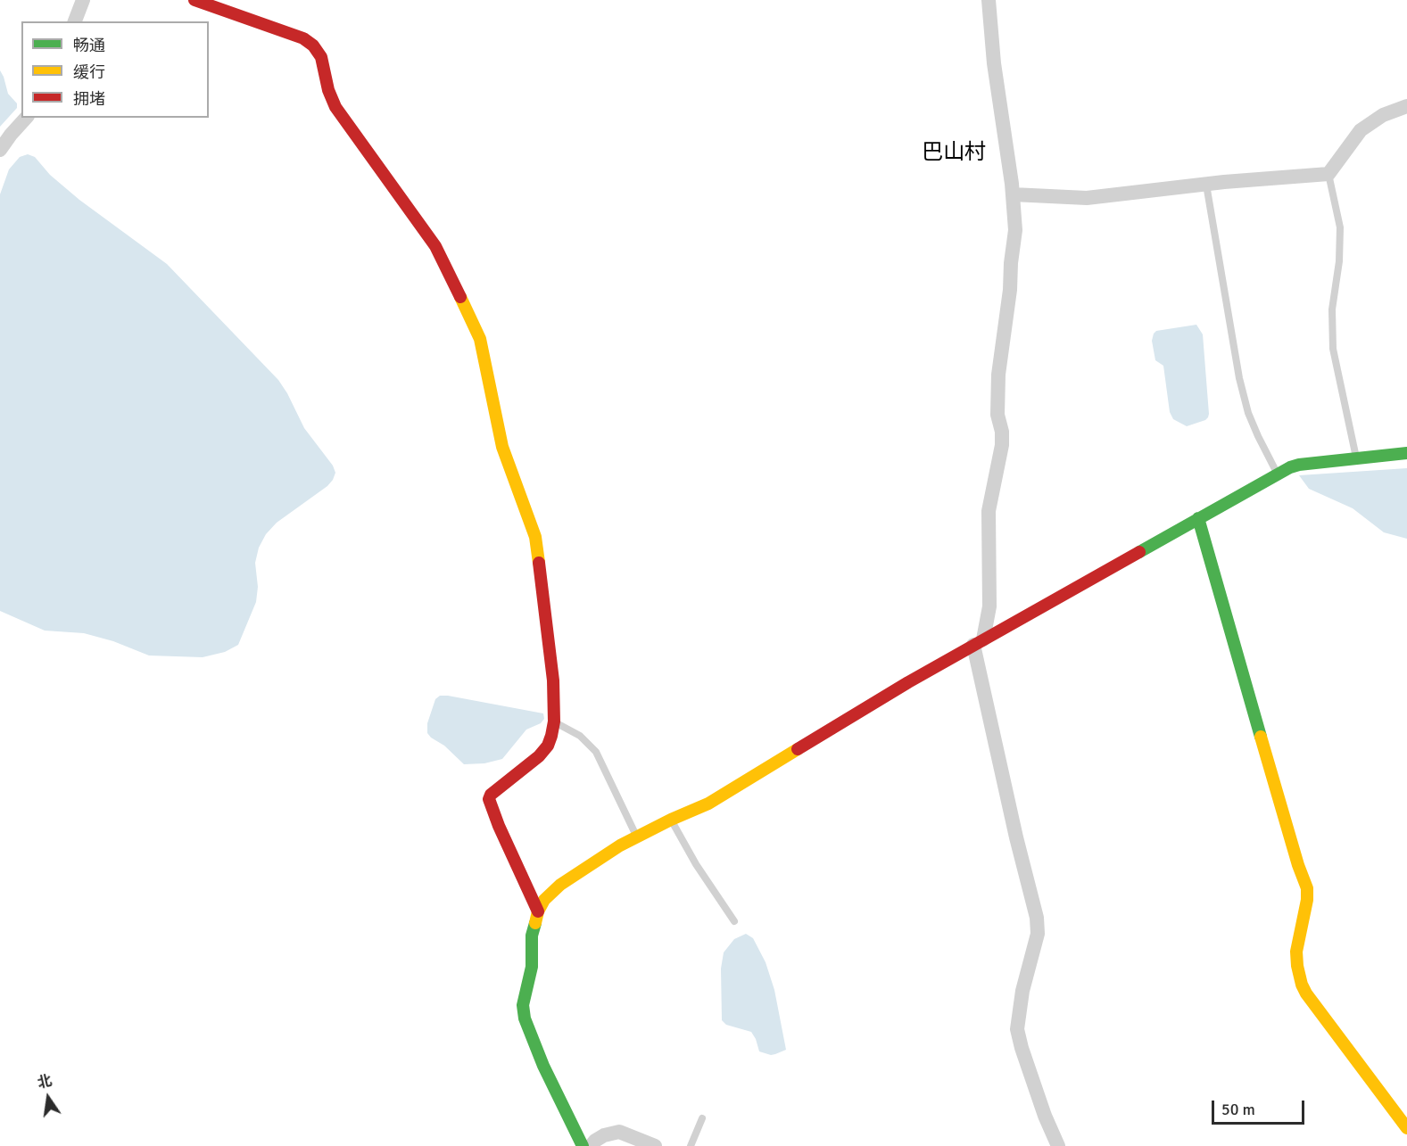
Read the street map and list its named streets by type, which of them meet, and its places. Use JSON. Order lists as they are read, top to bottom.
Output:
{
  "districts": ["巴山村"],
  "legend": ["畅通", "缓行", "拥堵"],
  "scale_bar": "50 m",
  "north": "top"
}
